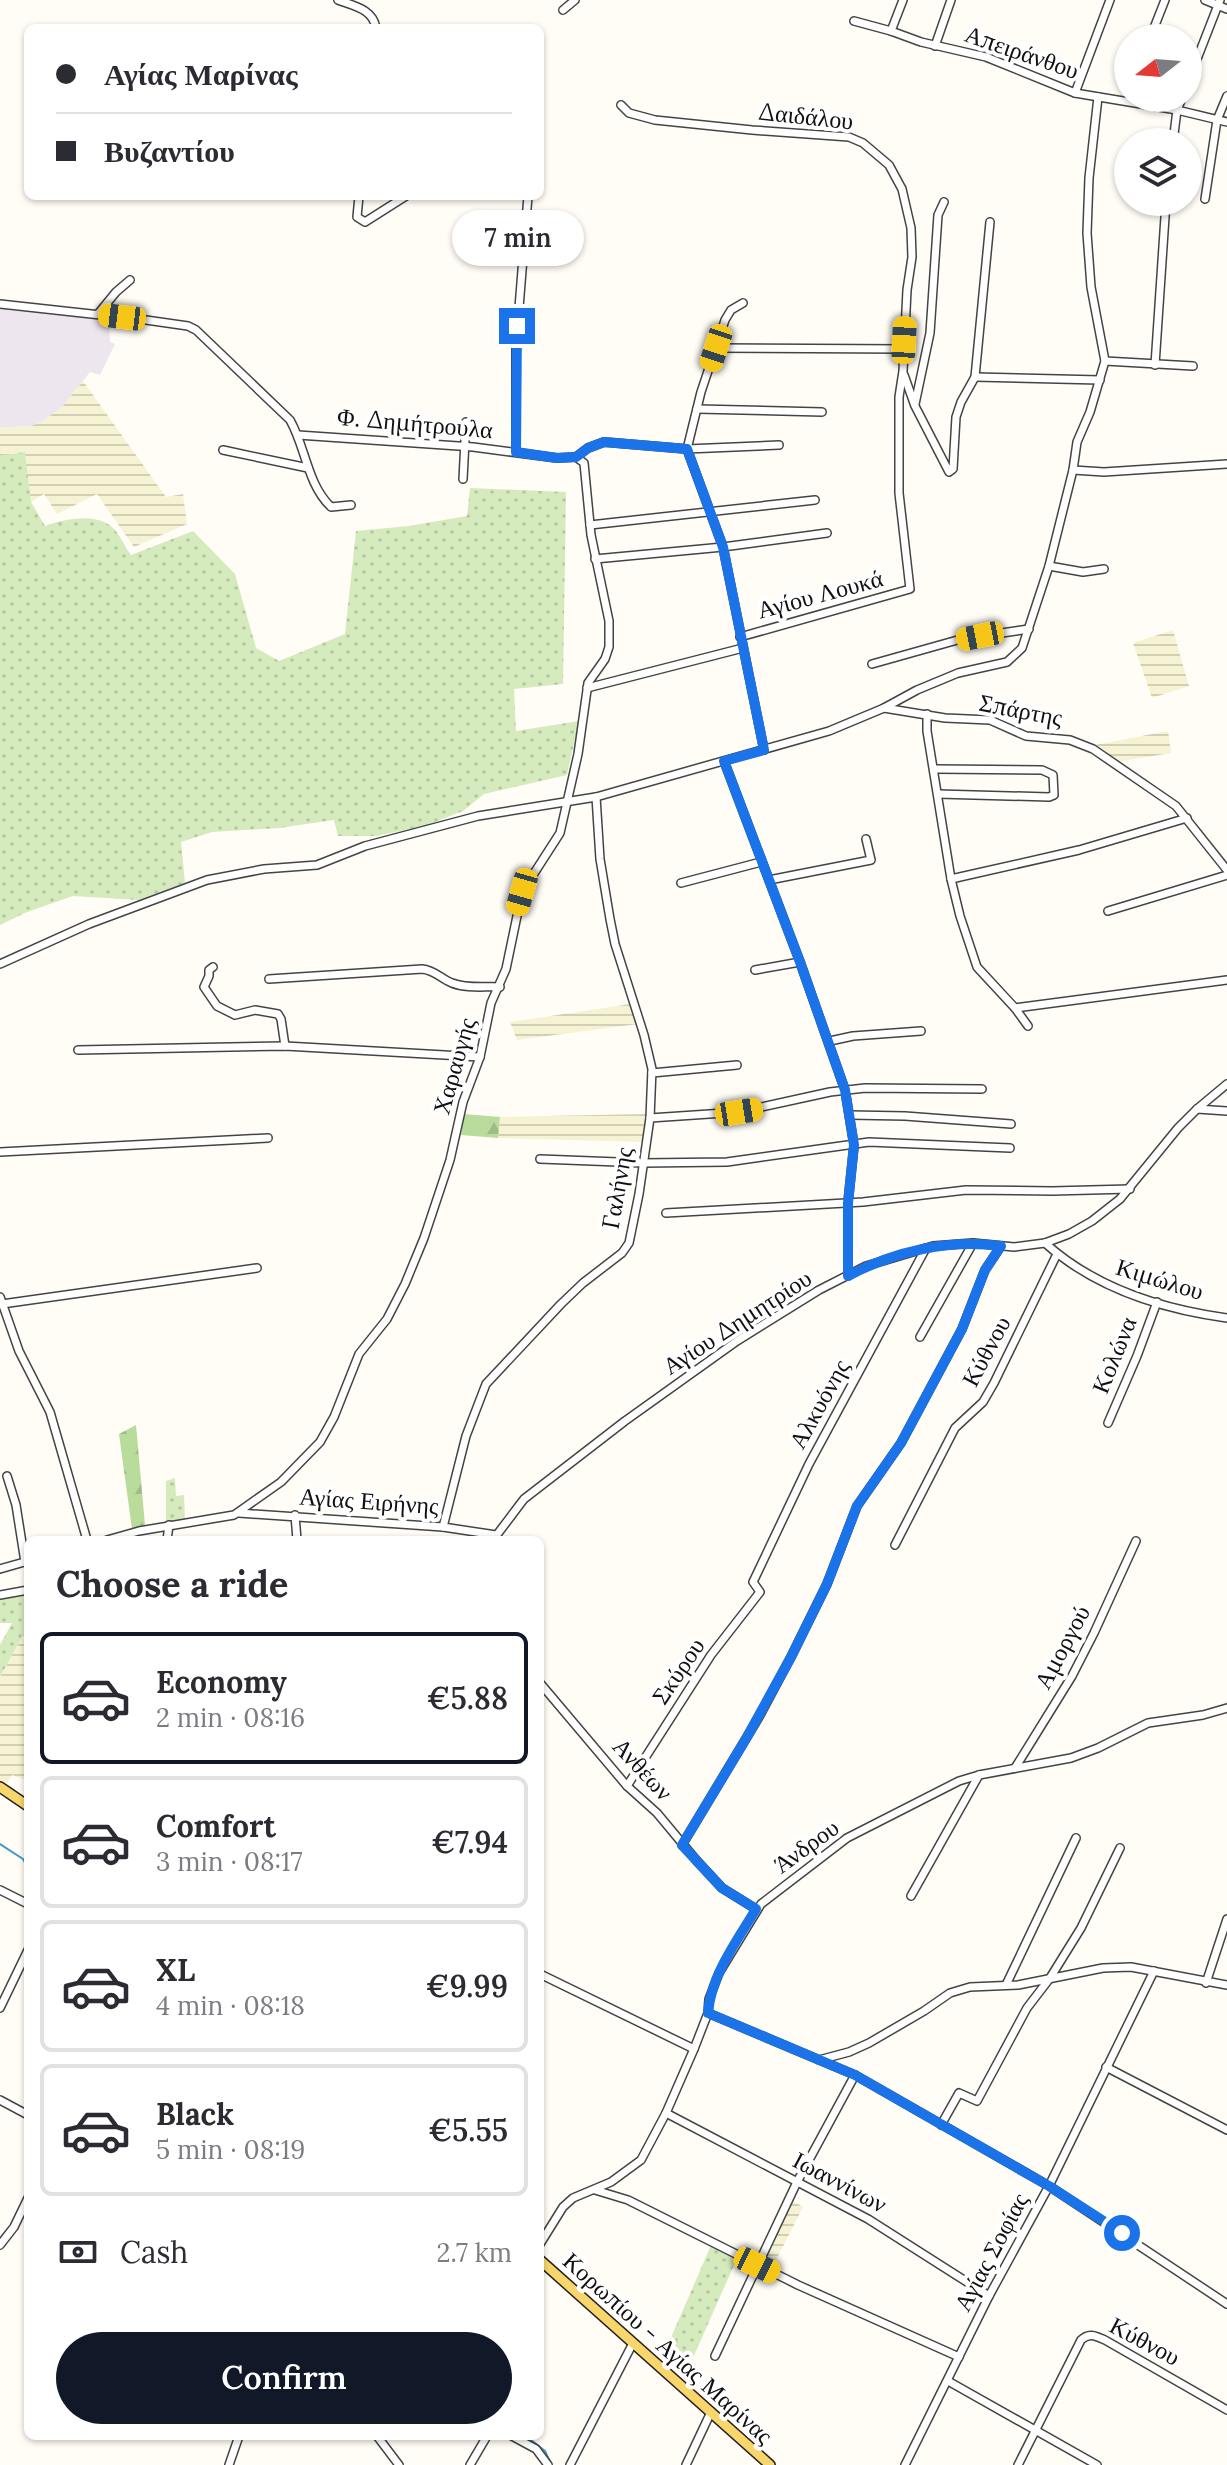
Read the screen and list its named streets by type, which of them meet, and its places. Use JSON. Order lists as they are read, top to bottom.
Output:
{
  "streets": {
    "main road": ["Κορωπίου - Αγίας Μαρίνας"],
    "street": [
      "Απειράνθου",
      "Δαιδάλου",
      "Φ. Δημήτρουλα",
      "Αγίου Λουκά",
      "Σπάρτης",
      "Χαραυγής",
      "Γαλήνης",
      "Κιμώλου",
      "Αγίου Δημητρίου",
      "Κύθνου",
      "Κολώνα",
      "Αλκυόνης",
      "Αγίας Ειρήνης",
      "Αμοργού",
      "Σκύρου",
      "Ανθέων",
      "Άνδρου",
      "Ιωαννίνων",
      "Αγίας Σοφίας"
    ]
  },
  "crossings": [
    ["Δαιδάλου", "Αγίου Λουκά"],
    ["Φ. Δημήτρουλα", "Χαραυγής"],
    ["Χαραυγής", "Αγίας Ειρήνης"],
    ["Γαλήνης", "Αγίας Ειρήνης"],
    ["Κιμώλου", "Αγίου Δημητρίου"],
    ["Κιμώλου", "Κύθνου"],
    ["Κιμώλου", "Κολώνα"],
    ["Αγίου Δημητρίου", "Αλκυόνης"],
    ["Αλκυόνης", "Σκύρου"],
    ["Αμοργού", "Άνδρου"],
    ["Σκύρου", "Ανθέων"],
    ["Ανθέων", "Άνδρου"],
    ["Άνδρου", "Ιωαννίνων"],
    ["Ιωαννίνων", "Αγίας Σοφίας"]
  ],
  "north": "left",
  "page": {
    "banner": ["Αγίας Μαρίνας", "Βυζαντίου"],
    "bubble": "7 min",
    "heading": "Choose a ride",
    "list": [
      {
        "name": "Economy",
        "note": "2 min · 08:16",
        "value": "€5.88"
      },
      {
        "name": "Comfort",
        "note": "3 min · 08:17",
        "value": "€7.94"
      },
      {
        "name": "XL",
        "note": "4 min · 08:18",
        "value": "€9.99"
      },
      {
        "name": "Black",
        "note": "5 min · 08:19",
        "value": "€5.55"
      }
    ],
    "pay": ["Cash", "2.7 km"],
    "buttons": "Confirm"
  }
}
